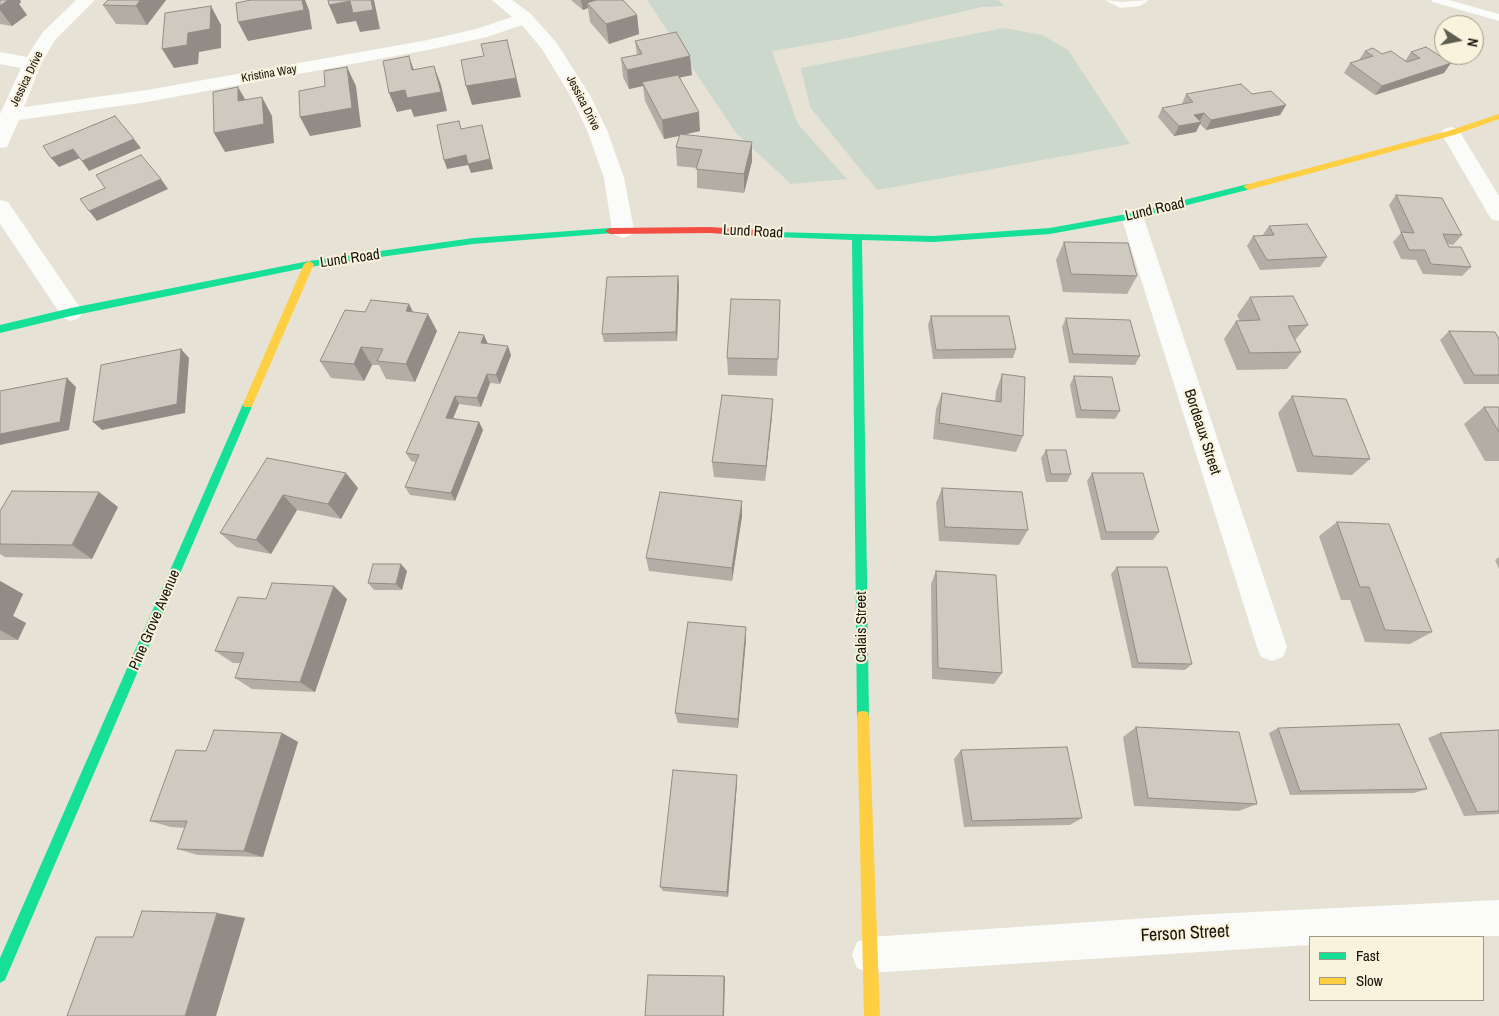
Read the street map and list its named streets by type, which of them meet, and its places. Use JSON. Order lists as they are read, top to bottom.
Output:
{
  "streets": {
    "street": [
      "Kristina Way",
      "Jessica Drive",
      "Lund Road",
      "Bordeaux Street",
      "Pine Grove Avenue",
      "Calais Street",
      "Ferson Street"
    ]
  },
  "crossings": [
    ["Kristina Way", "Jessica Drive"],
    ["Jessica Drive", "Lund Road"],
    ["Lund Road", "Bordeaux Street"],
    ["Lund Road", "Pine Grove Avenue"],
    ["Lund Road", "Calais Street"],
    ["Calais Street", "Ferson Street"]
  ],
  "legend": ["Fast", "Slow"],
  "north": "right"
}
